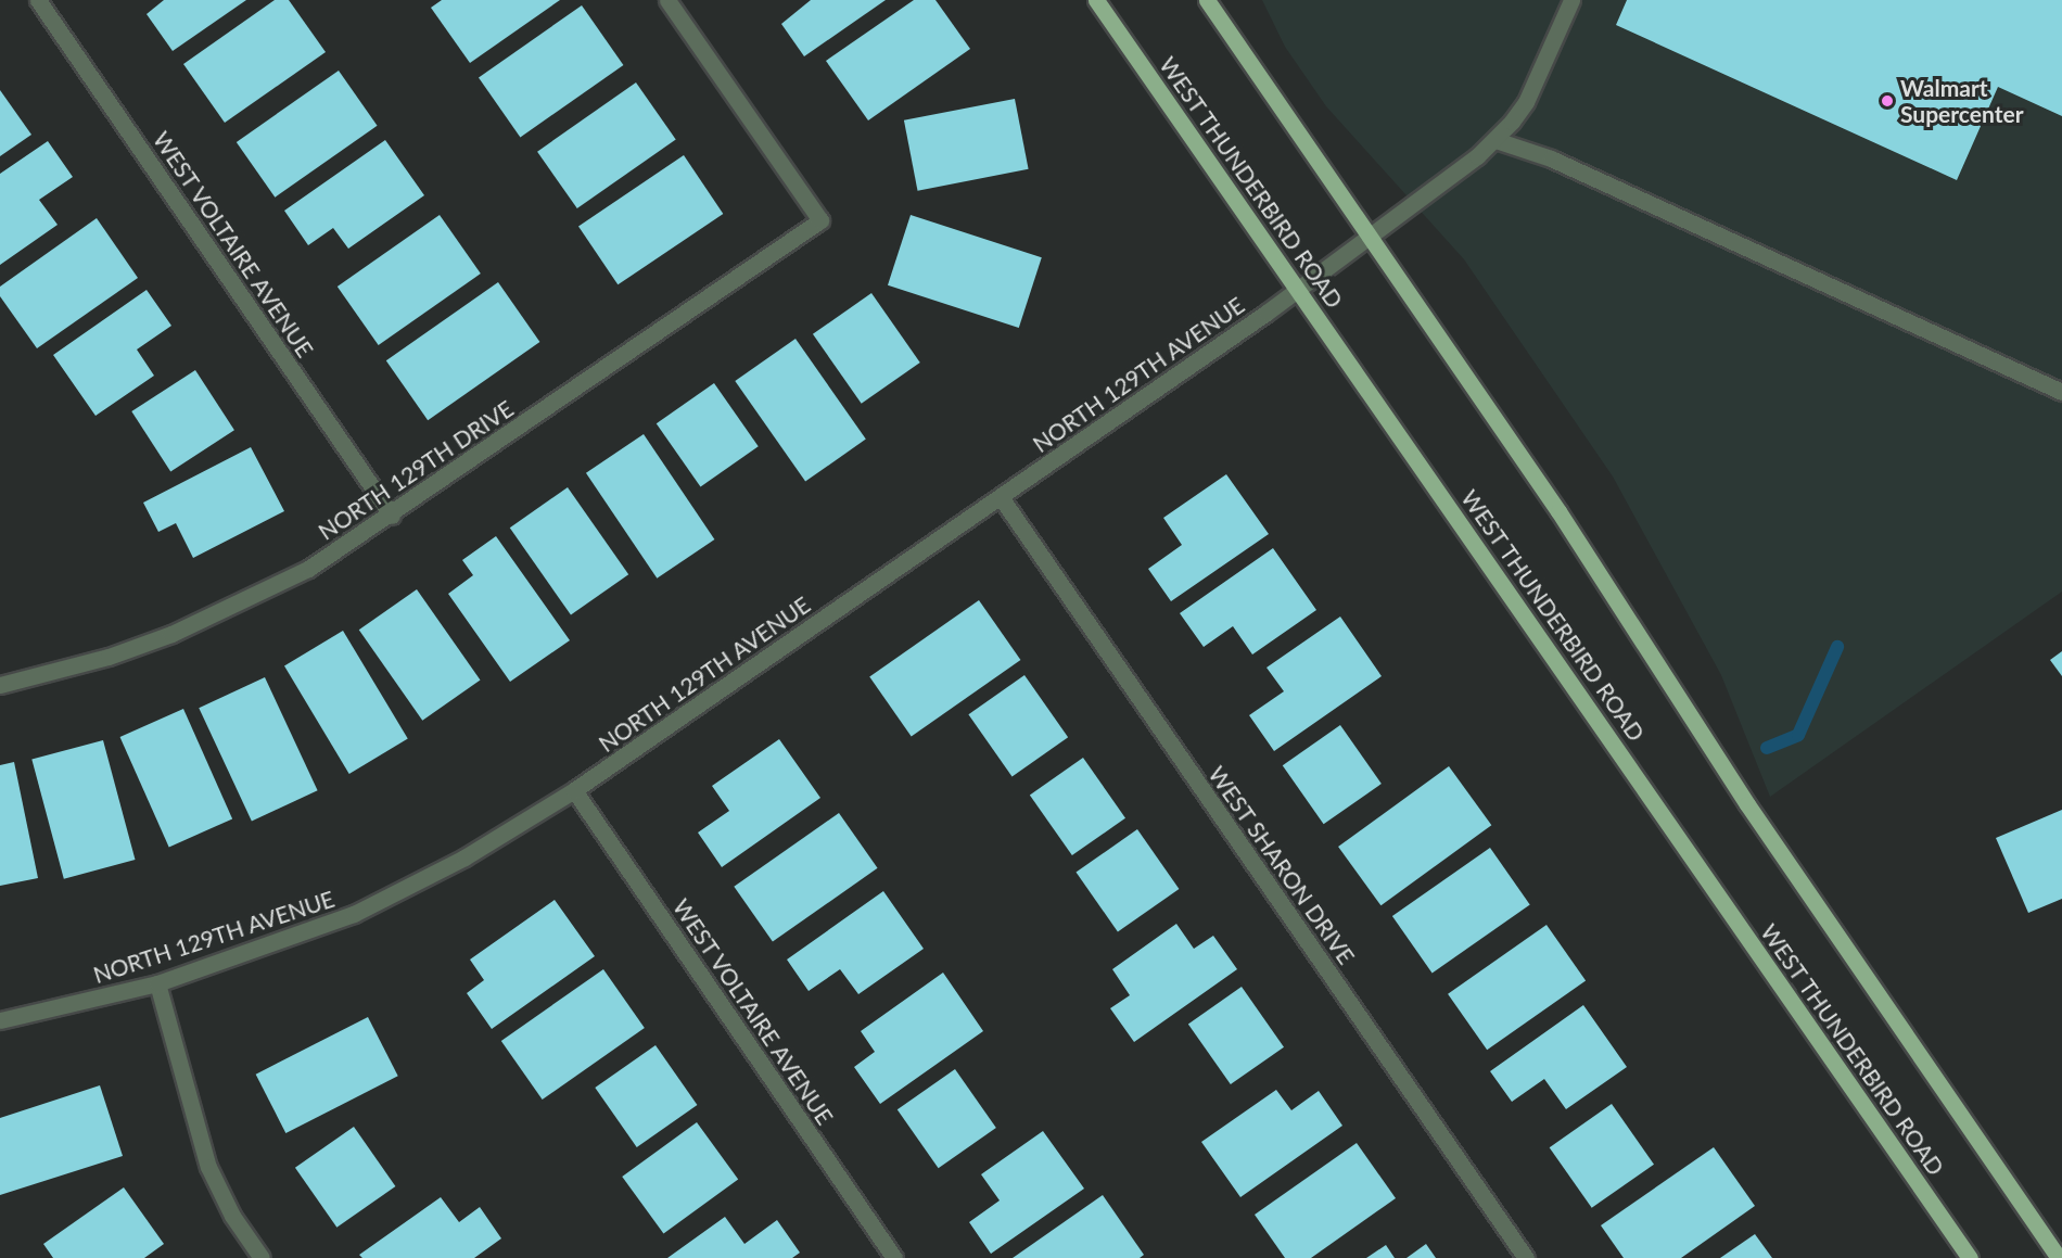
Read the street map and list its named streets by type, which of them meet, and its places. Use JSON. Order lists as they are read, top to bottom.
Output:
{
  "streets": {
    "main road": ["WEST THUNDERBIRD ROAD"],
    "street": [
      "WEST VOLTAIRE AVENUE",
      "NORTH 129TH AVENUE",
      "NORTH 129TH DRIVE",
      "WEST SHARON DRIVE"
    ]
  },
  "crossings": [
    ["WEST THUNDERBIRD ROAD", "NORTH 129TH AVENUE"],
    ["WEST VOLTAIRE AVENUE", "NORTH 129TH AVENUE"],
    ["WEST VOLTAIRE AVENUE", "NORTH 129TH DRIVE"],
    ["NORTH 129TH AVENUE", "WEST SHARON DRIVE"]
  ],
  "places": ["Walmart Supercenter"]
}
